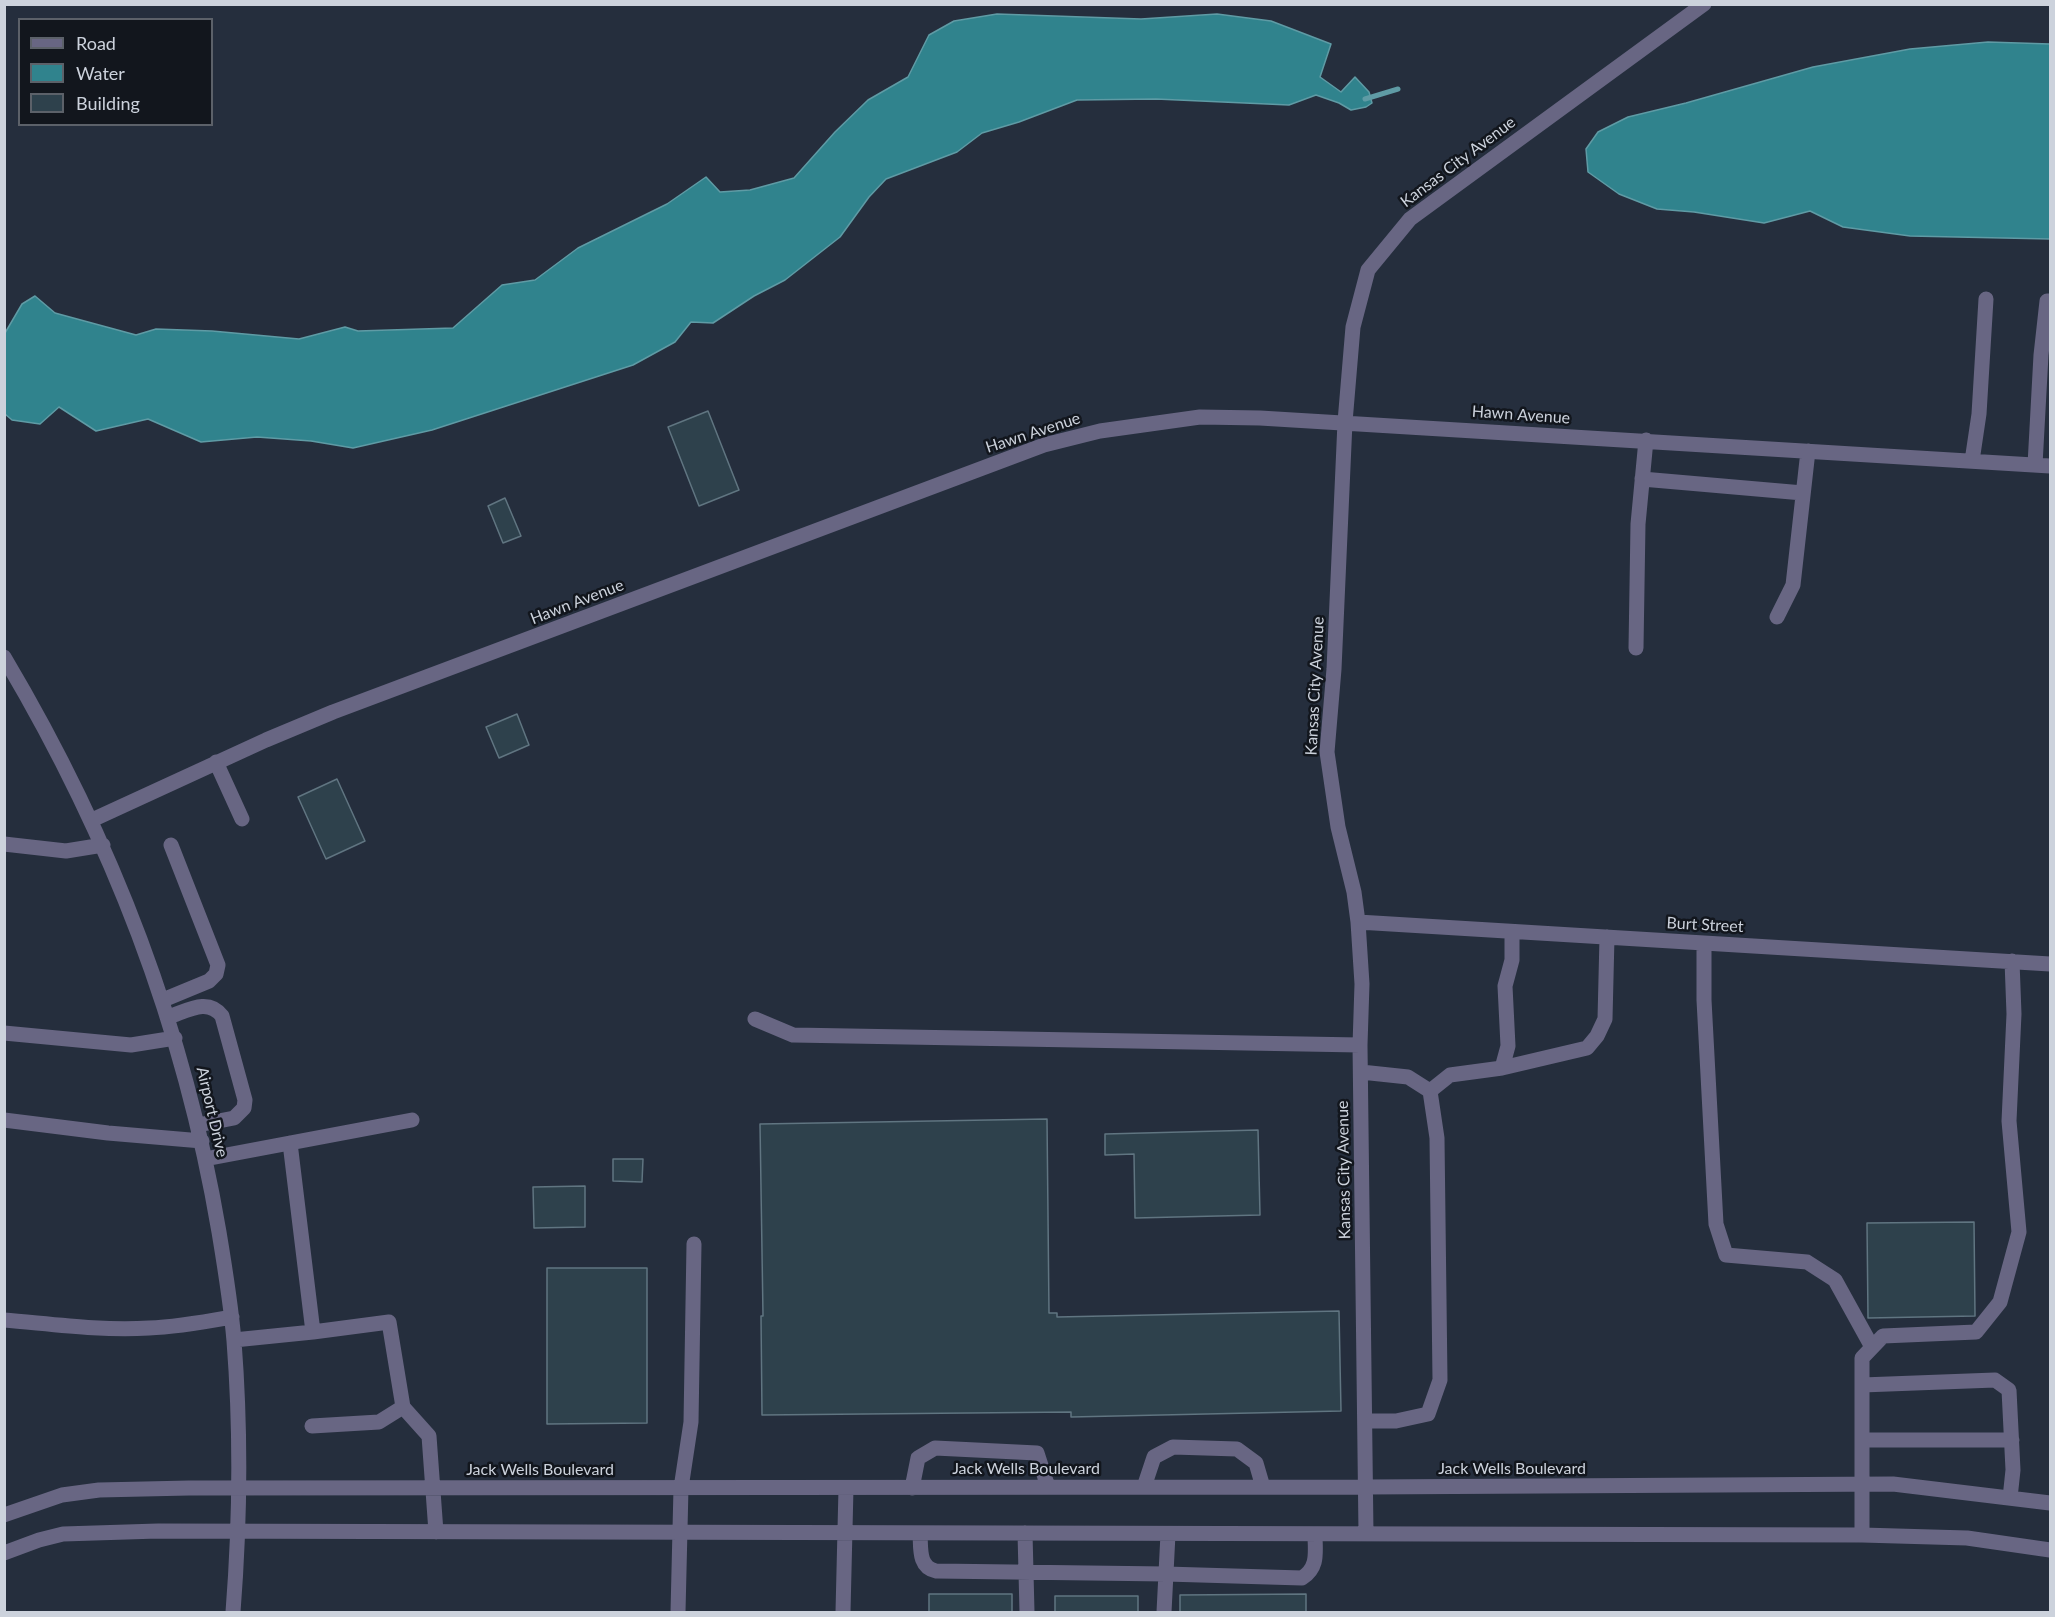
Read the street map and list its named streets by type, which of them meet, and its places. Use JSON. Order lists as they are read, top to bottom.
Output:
{
  "streets": {
    "street": [
      "Kansas City Avenue",
      "Hawn Avenue",
      "Burt Street",
      "Airport Drive",
      "Jack Wells Boulevard"
    ]
  },
  "crossings": [
    ["Kansas City Avenue", "Hawn Avenue"],
    ["Kansas City Avenue", "Burt Street"],
    ["Kansas City Avenue", "Jack Wells Boulevard"],
    ["Hawn Avenue", "Airport Drive"],
    ["Airport Drive", "Jack Wells Boulevard"]
  ],
  "legend": ["Road", "Water", "Building"]
}
